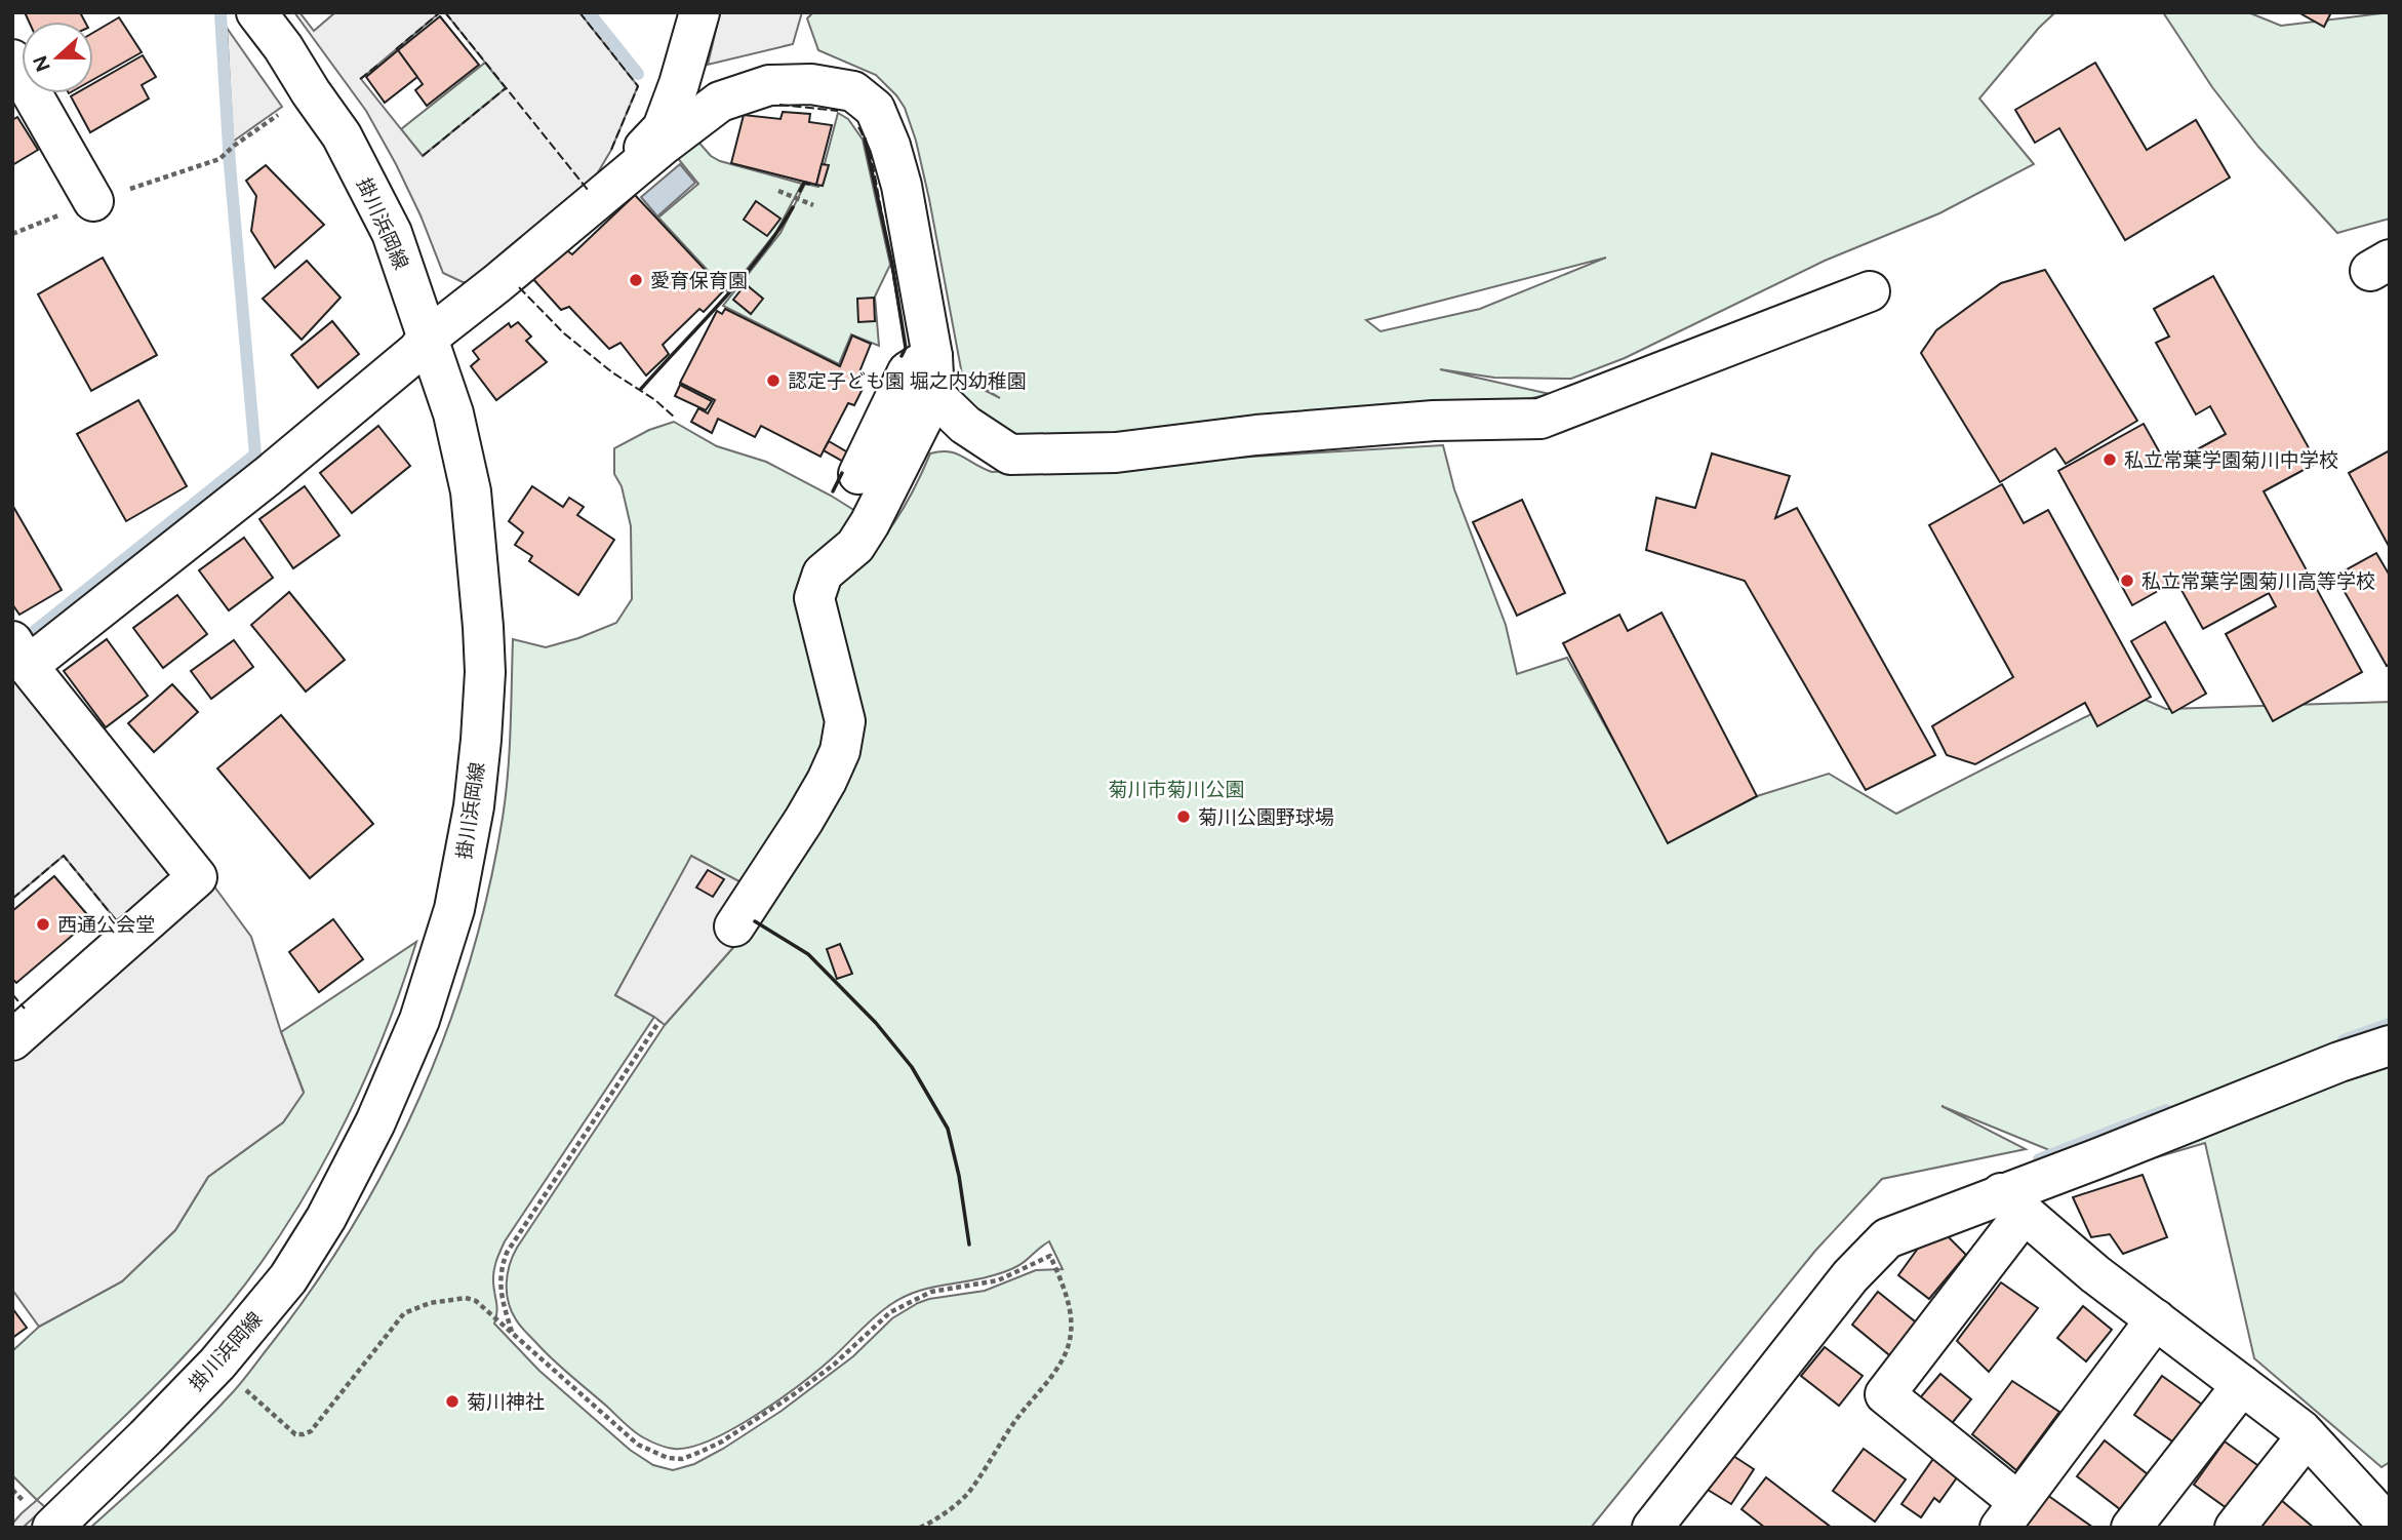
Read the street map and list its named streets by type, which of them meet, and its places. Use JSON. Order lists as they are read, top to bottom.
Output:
{
  "streets": {
    "street": ["掛川浜岡線"]
  },
  "parks": ["菊川市菊川公園"],
  "places": [
    "愛育保育園",
    "認定子ども園 堀之内幼稚園",
    "私立常葉学園菊川中学校",
    "私立常葉学園菊川高等学校",
    "菊川公園野球場",
    "西通公会堂",
    "菊川神社"
  ],
  "north": "left"
}
